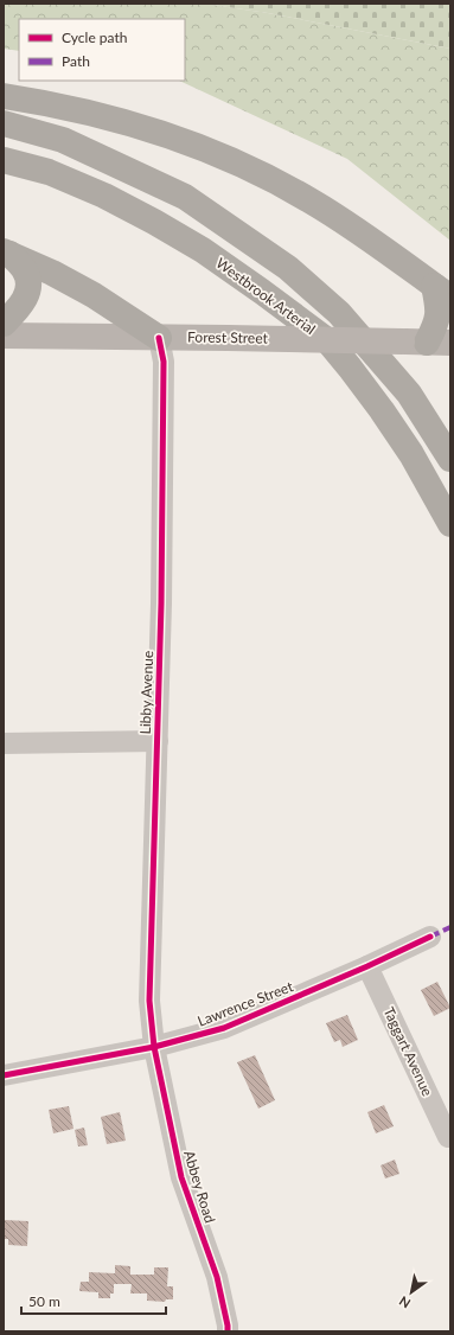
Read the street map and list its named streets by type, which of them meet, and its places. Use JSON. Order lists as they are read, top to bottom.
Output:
{
  "streets": {
    "highway": ["Westbrook Arterial"],
    "street": [
      "Forest Street",
      "Libby Avenue",
      "Lawrence Street",
      "Taggart Avenue",
      "Abbey Road"
    ]
  },
  "crossings": [
    ["Forest Street", "Libby Avenue"],
    ["Libby Avenue", "Lawrence Street"],
    ["Libby Avenue", "Abbey Road"],
    ["Lawrence Street", "Taggart Avenue"],
    ["Lawrence Street", "Abbey Road"]
  ],
  "legend": ["Cycle path", "Path"],
  "scale_bar": "50 m",
  "north": "bottom left"
}
